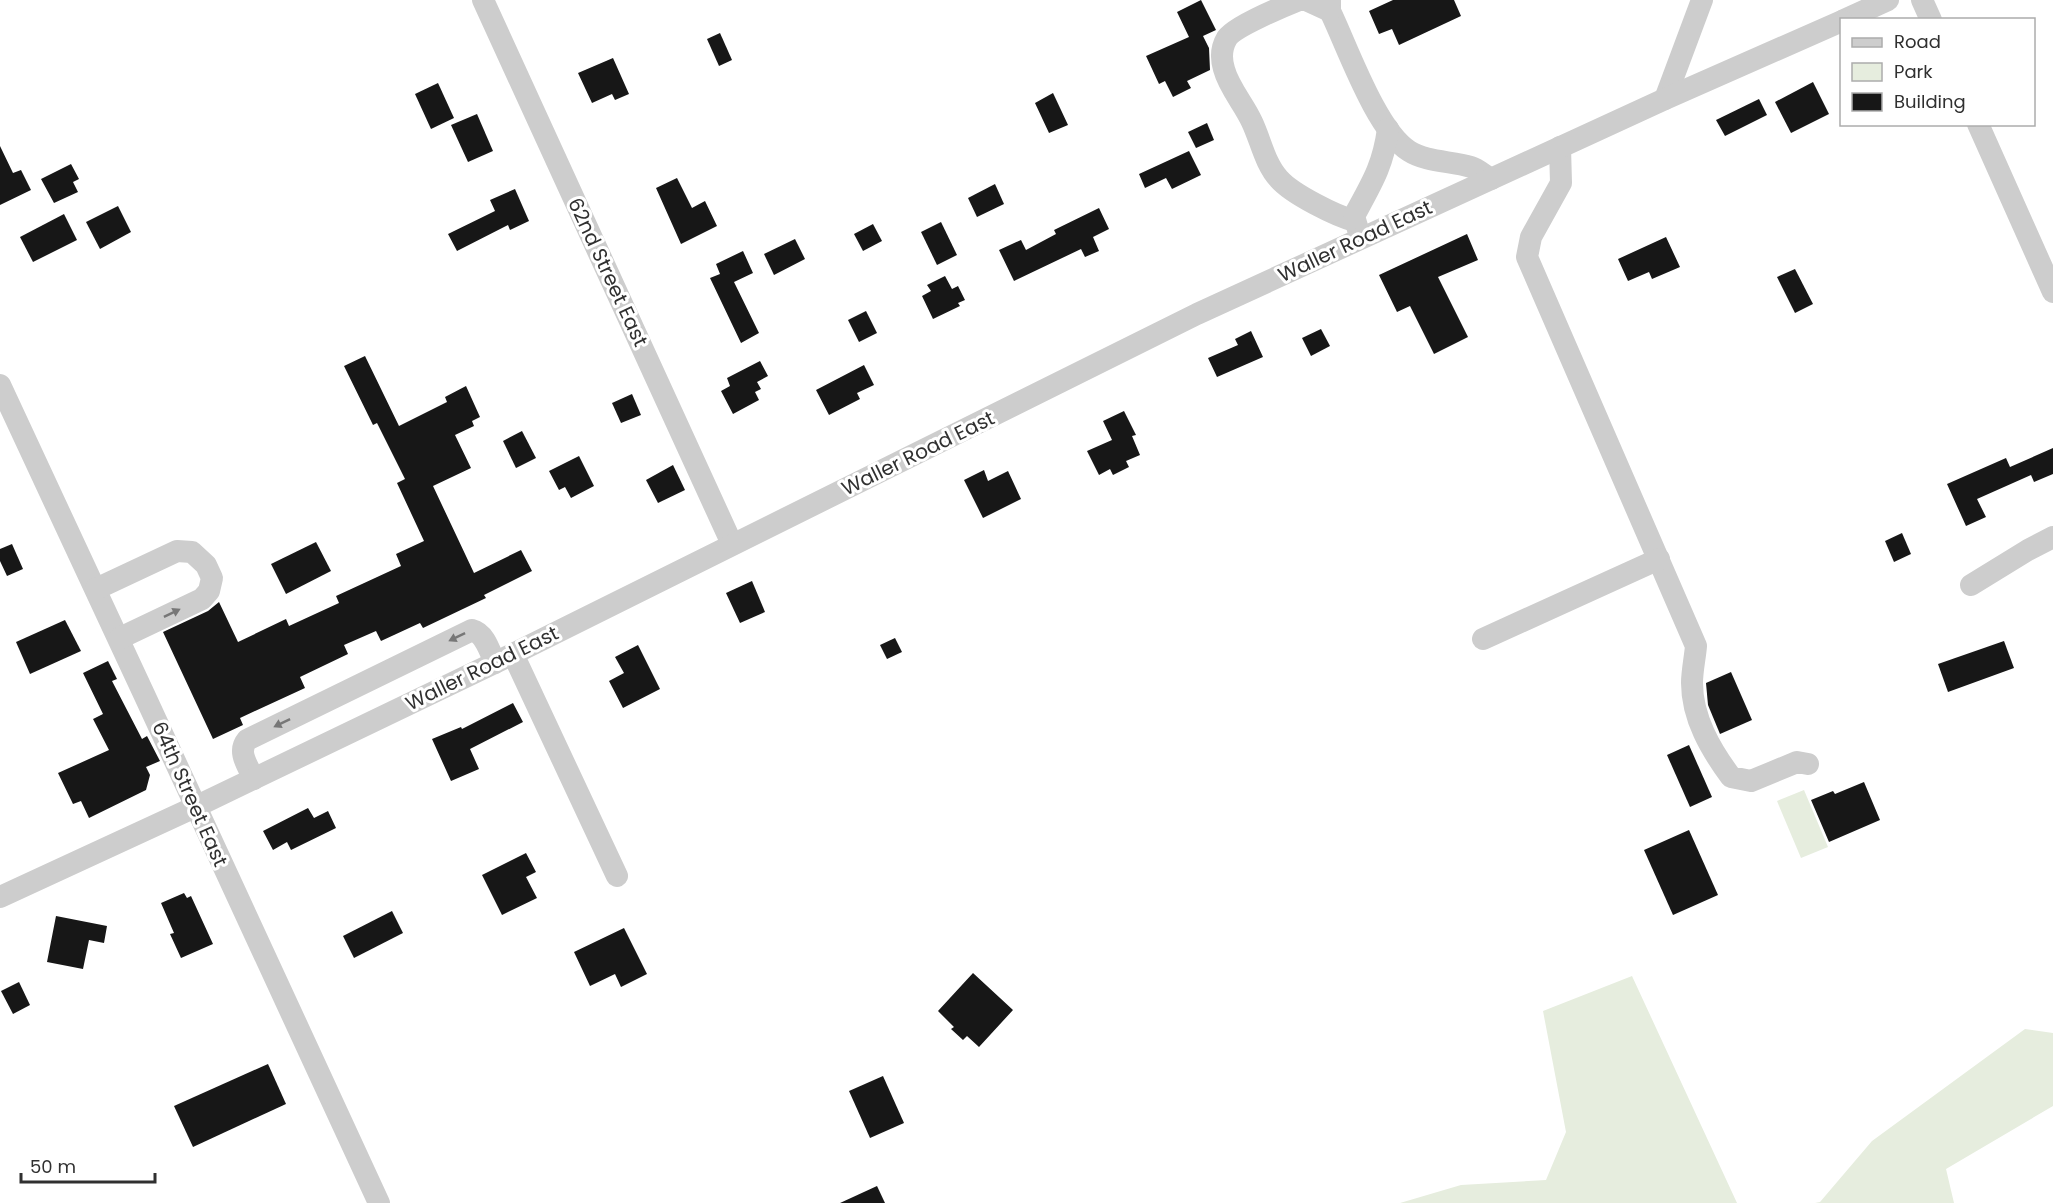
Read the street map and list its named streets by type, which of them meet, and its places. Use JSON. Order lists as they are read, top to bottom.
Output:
{
  "streets": {
    "street": ["Waller Road East", "62nd Street East", "64th Street East"]
  },
  "crossings": [
    ["Waller Road East", "62nd Street East"],
    ["Waller Road East", "64th Street East"]
  ],
  "legend": ["Road", "Park", "Building"],
  "scale_bar": "50 m"
}
